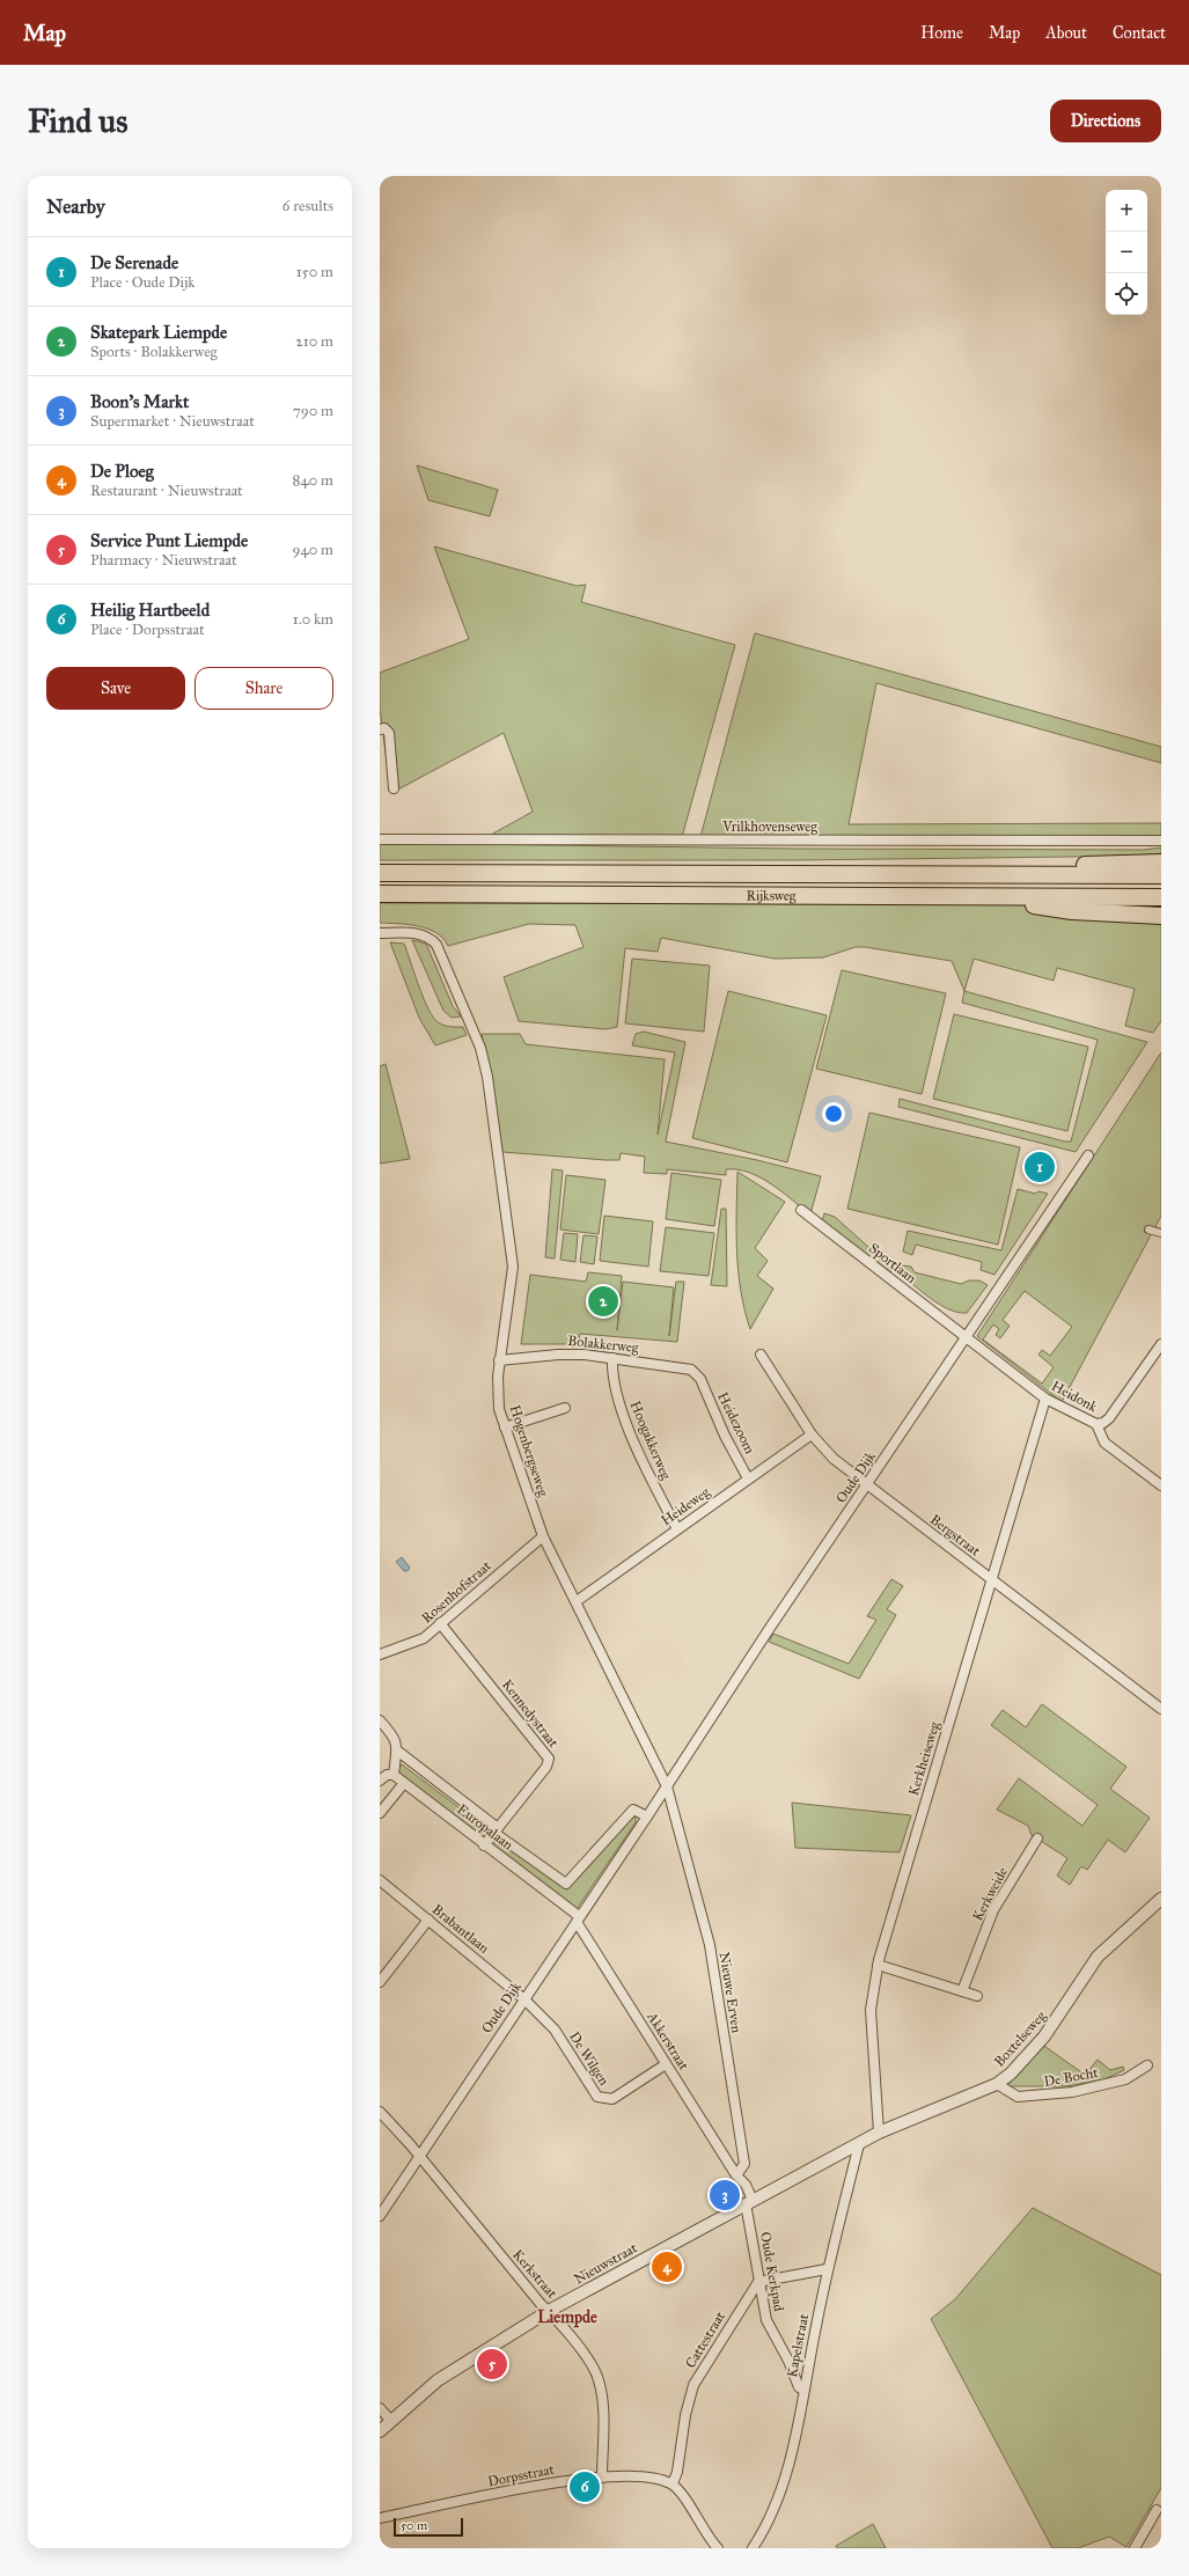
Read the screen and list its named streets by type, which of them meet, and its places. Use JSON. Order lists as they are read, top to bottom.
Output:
{
  "streets": {
    "highway": ["Rijksweg"],
    "street": [
      "Vrilkhovenseweg",
      "Sportlaan",
      "Bolakkerweg",
      "Heidonk",
      "Heidezoom",
      "Hoogakkerweg",
      "Hogenbergseweg",
      "Oude Dijk",
      "Heideweg",
      "Bergstraat",
      "Rosenhofstraat",
      "Kennedystraat",
      "Kerkheiseweg",
      "Europalaan",
      "Kerkweide",
      "Brabantlaan",
      "Nieuwe Erven",
      "Boxtelseweg",
      "Akkerstraat",
      "De Wilgen",
      "De Bocht",
      "Nieuwstraat",
      "Oude Kerkpad",
      "Kerkstraat",
      "Cattestraat",
      "Kapelstraat",
      "Dorpsstraat"
    ]
  },
  "crossings": [
    ["Sportlaan", "Heidonk"],
    ["Sportlaan", "Oude Dijk"],
    ["Bolakkerweg", "Heidezoom"],
    ["Bolakkerweg", "Hoogakkerweg"],
    ["Bolakkerweg", "Hogenbergseweg"],
    ["Heidonk", "Oude Dijk"],
    ["Heidonk", "Kerkheiseweg"],
    ["Heidezoom", "Heideweg"],
    ["Hoogakkerweg", "Heideweg"],
    ["Hogenbergseweg", "Oude Dijk"],
    ["Hogenbergseweg", "Heideweg"],
    ["Hogenbergseweg", "Rosenhofstraat"],
    ["Hogenbergseweg", "Nieuwe Erven"],
    ["Oude Dijk", "Bergstraat"],
    ["Oude Dijk", "Europalaan"],
    ["Oude Dijk", "Brabantlaan"],
    ["Oude Dijk", "Nieuwe Erven"],
    ["Oude Dijk", "Akkerstraat"],
    ["Oude Dijk", "De Wilgen"],
    ["Oude Dijk", "Kerkstraat"],
    ["Heideweg", "Bergstraat"],
    ["Bergstraat", "Kerkheiseweg"],
    ["Rosenhofstraat", "Kennedystraat"],
    ["Kennedystraat", "Europalaan"],
    ["Kerkheiseweg", "Boxtelseweg"],
    ["Europalaan", "Akkerstraat"],
    ["Brabantlaan", "De Wilgen"],
    ["Nieuwe Erven", "Akkerstraat"],
    ["Boxtelseweg", "De Bocht"],
    ["Boxtelseweg", "Nieuwstraat"],
    ["Boxtelseweg", "Kapelstraat"],
    ["Akkerstraat", "De Wilgen"],
    ["Nieuwstraat", "Oude Kerkpad"],
    ["Nieuwstraat", "Kerkstraat"],
    ["Nieuwstraat", "Kapelstraat"],
    ["Oude Kerkpad", "Cattestraat"],
    ["Oude Kerkpad", "Kapelstraat"],
    ["Kerkstraat", "Dorpsstraat"],
    ["Cattestraat", "Dorpsstraat"]
  ],
  "districts": ["Liempde"],
  "scale_bar": "50 m",
  "page": {
    "header": "Map",
    "nav": [
      "Home",
      "Map",
      "About",
      "Contact"
    ],
    "buttons": [
      "Directions",
      ["Save", "Share"]
    ],
    "title": "Find us",
    "heading": ["Nearby", "6 results"],
    "map_buttons": ["+", "−"],
    "list": [
      {
        "mark": "1",
        "name": "De Serenade",
        "note": "Place · Oude Dijk",
        "value": "150 m"
      },
      {
        "mark": "2",
        "name": "Skatepark Liempde",
        "note": "Sports · Bolakkerweg",
        "value": "210 m"
      },
      {
        "mark": "3",
        "name": "Boon's Markt",
        "note": "Supermarket · Nieuwstraat",
        "value": "790 m"
      },
      {
        "mark": "4",
        "name": "De Ploeg",
        "note": "Restaurant · Nieuwstraat",
        "value": "840 m"
      },
      {
        "mark": "5",
        "name": "Service Punt Liempde",
        "note": "Pharmacy · Nieuwstraat",
        "value": "940 m"
      },
      {
        "mark": "6",
        "name": "Heilig Hartbeeld",
        "note": "Place · Dorpsstraat",
        "value": "1.0 km"
      }
    ],
    "pins": [
      "1",
      "2",
      "3",
      "4",
      "5",
      "6"
    ],
    "scale": "50 m"
  }
}
